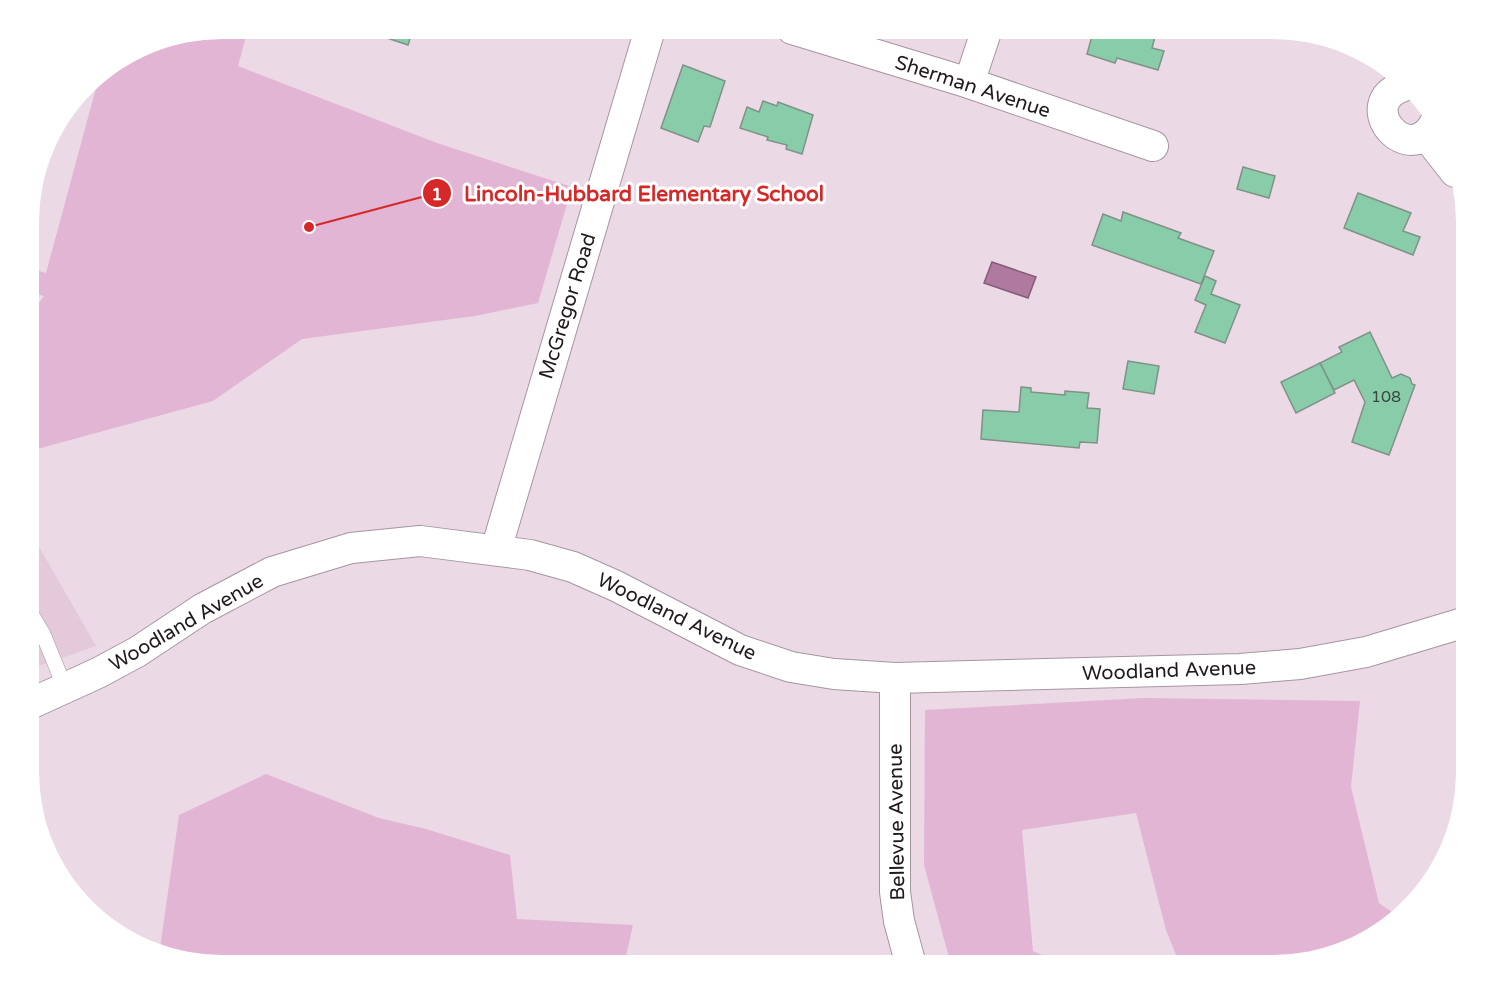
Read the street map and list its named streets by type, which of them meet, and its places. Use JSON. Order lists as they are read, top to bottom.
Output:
{
  "streets": {
    "street": [
      "Sherman Avenue",
      "McGregor Road",
      "Woodland Avenue",
      "Bellevue Avenue"
    ]
  },
  "crossings": [
    ["McGregor Road", "Woodland Avenue"],
    ["Woodland Avenue", "Bellevue Avenue"]
  ],
  "places": ["Lincoln-Hubbard Elementary School"],
  "house_numbers": ["108"]
}
